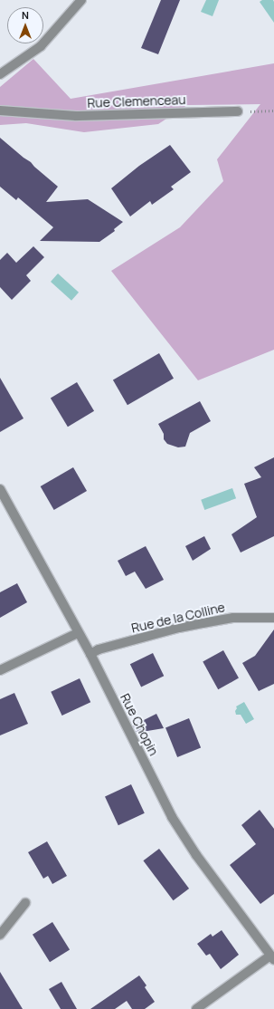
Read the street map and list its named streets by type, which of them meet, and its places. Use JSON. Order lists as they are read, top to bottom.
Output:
{
  "streets": {
    "street": ["Rue Clemenceau", "Rue de la Colline", "Rue Chopin"]
  },
  "crossings": [
    ["Rue de la Colline", "Rue Chopin"]
  ],
  "north": "top"
}
